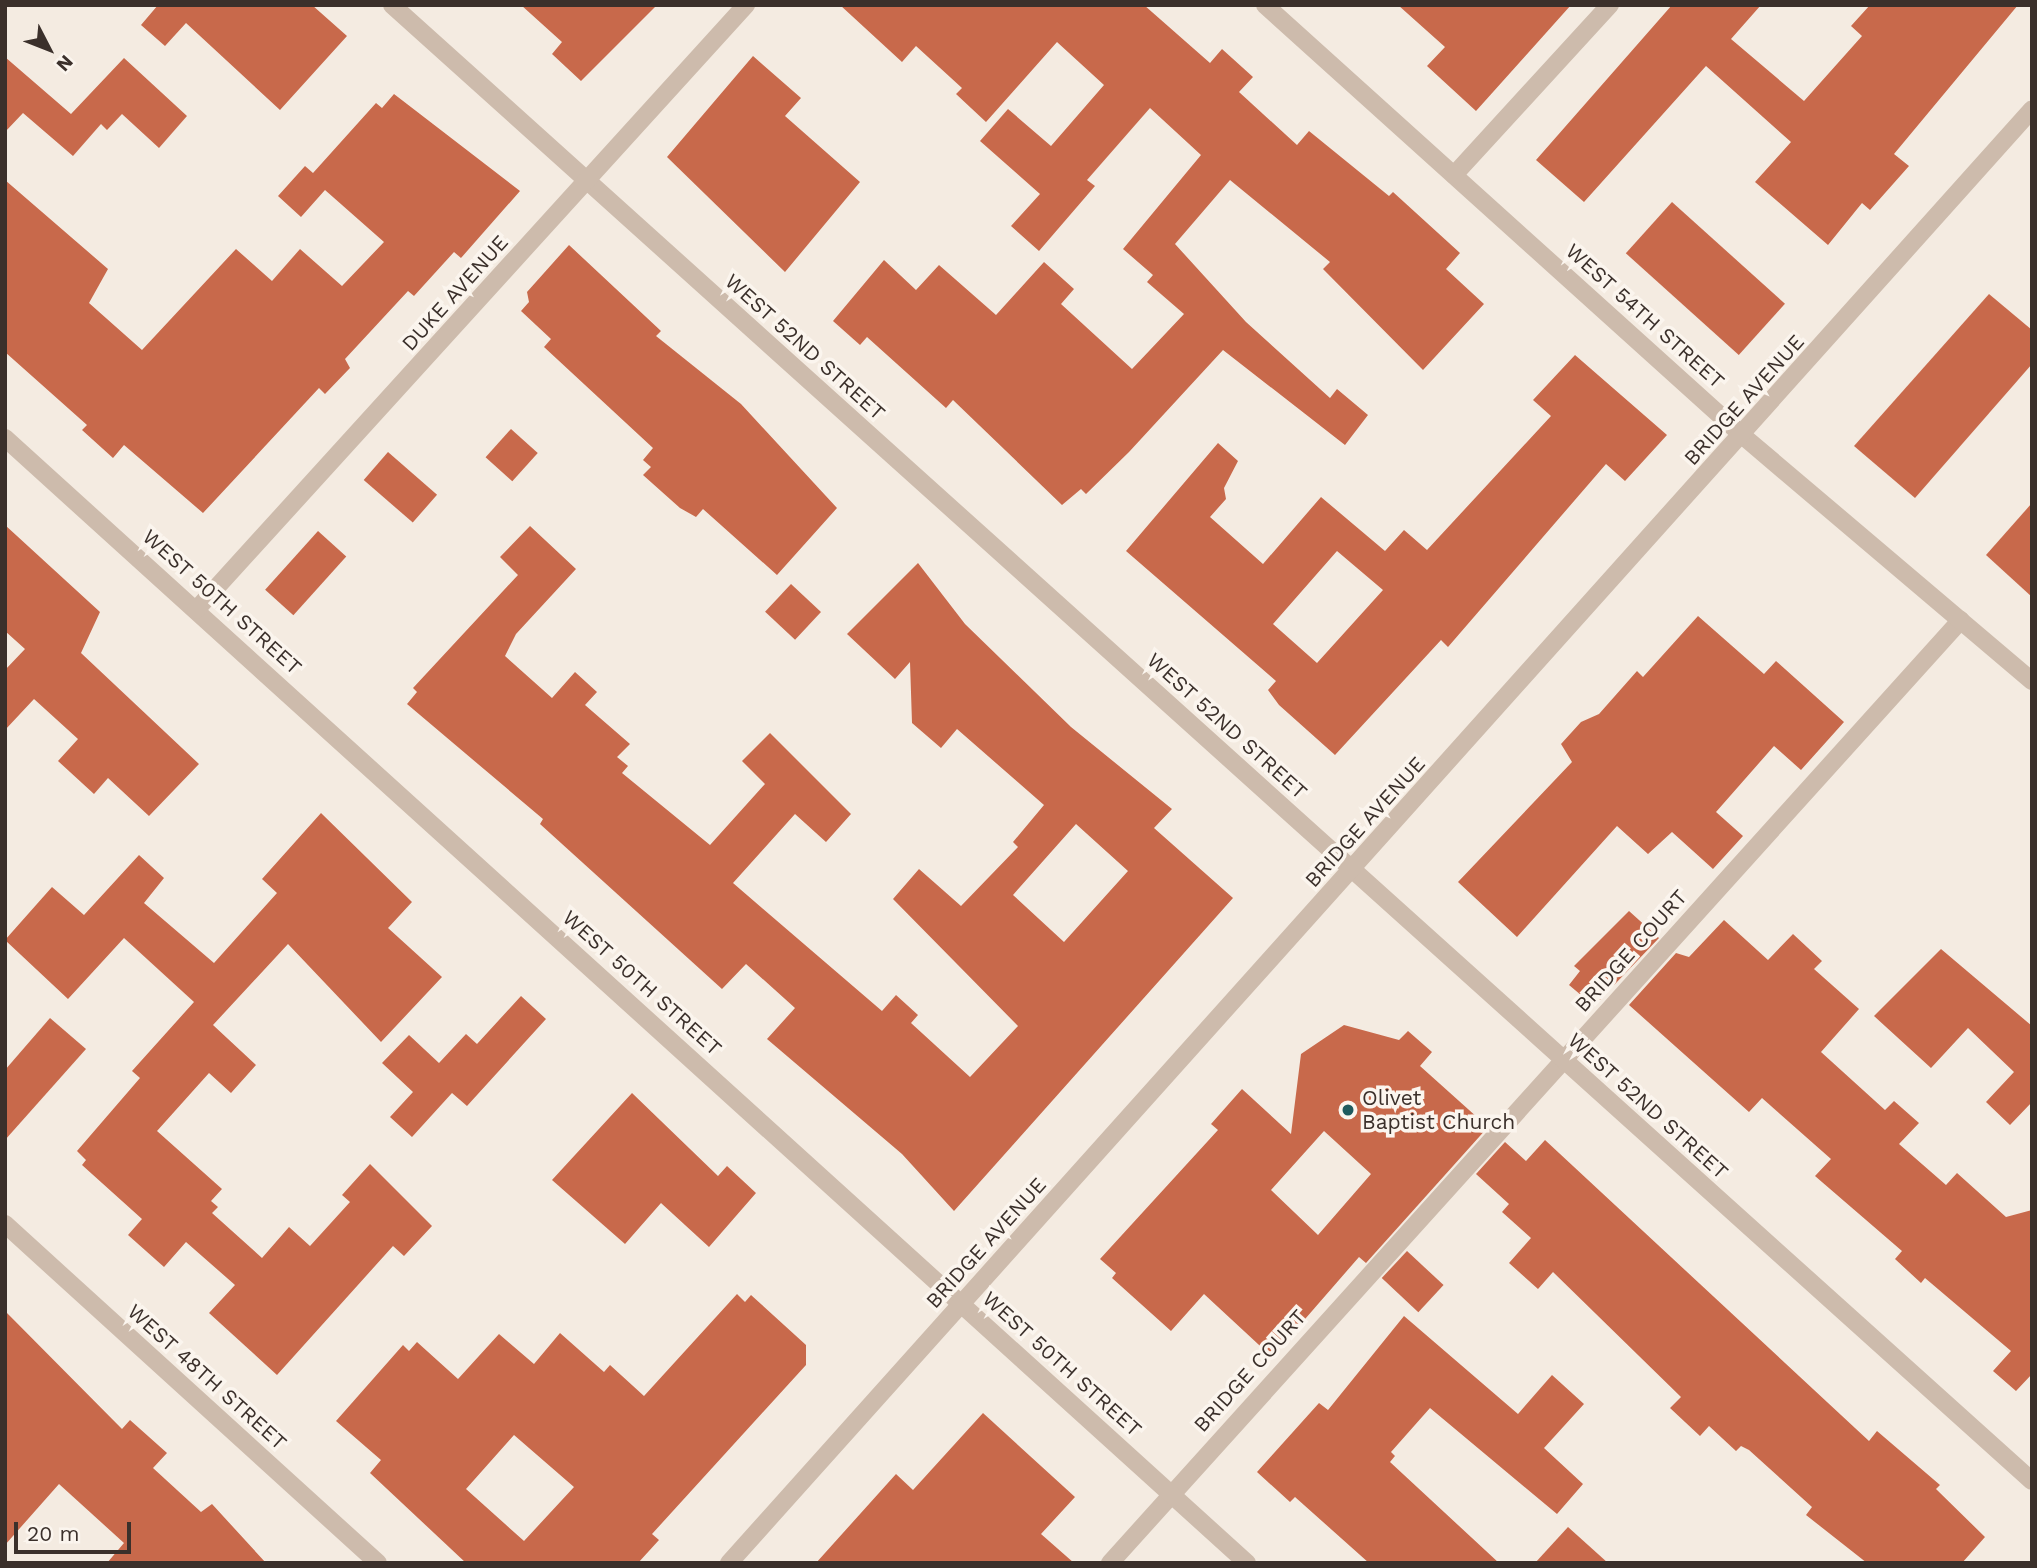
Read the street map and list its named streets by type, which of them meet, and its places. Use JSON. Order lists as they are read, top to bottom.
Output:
{
  "streets": {
    "street": [
      "DUKE AVENUE",
      "WEST 54TH STREET",
      "WEST 52ND STREET",
      "BRIDGE AVENUE",
      "WEST 50TH STREET",
      "BRIDGE COURT",
      "WEST 48TH STREET"
    ]
  },
  "crossings": [
    ["DUKE AVENUE", "WEST 52ND STREET"],
    ["DUKE AVENUE", "WEST 50TH STREET"],
    ["WEST 54TH STREET", "BRIDGE AVENUE"],
    ["WEST 54TH STREET", "BRIDGE COURT"],
    ["WEST 52ND STREET", "BRIDGE AVENUE"],
    ["WEST 52ND STREET", "BRIDGE COURT"],
    ["BRIDGE AVENUE", "WEST 50TH STREET"],
    ["WEST 50TH STREET", "BRIDGE COURT"]
  ],
  "places": ["Olivet Baptist Church"],
  "scale_bar": "20 m",
  "north": "bottom right"
}
